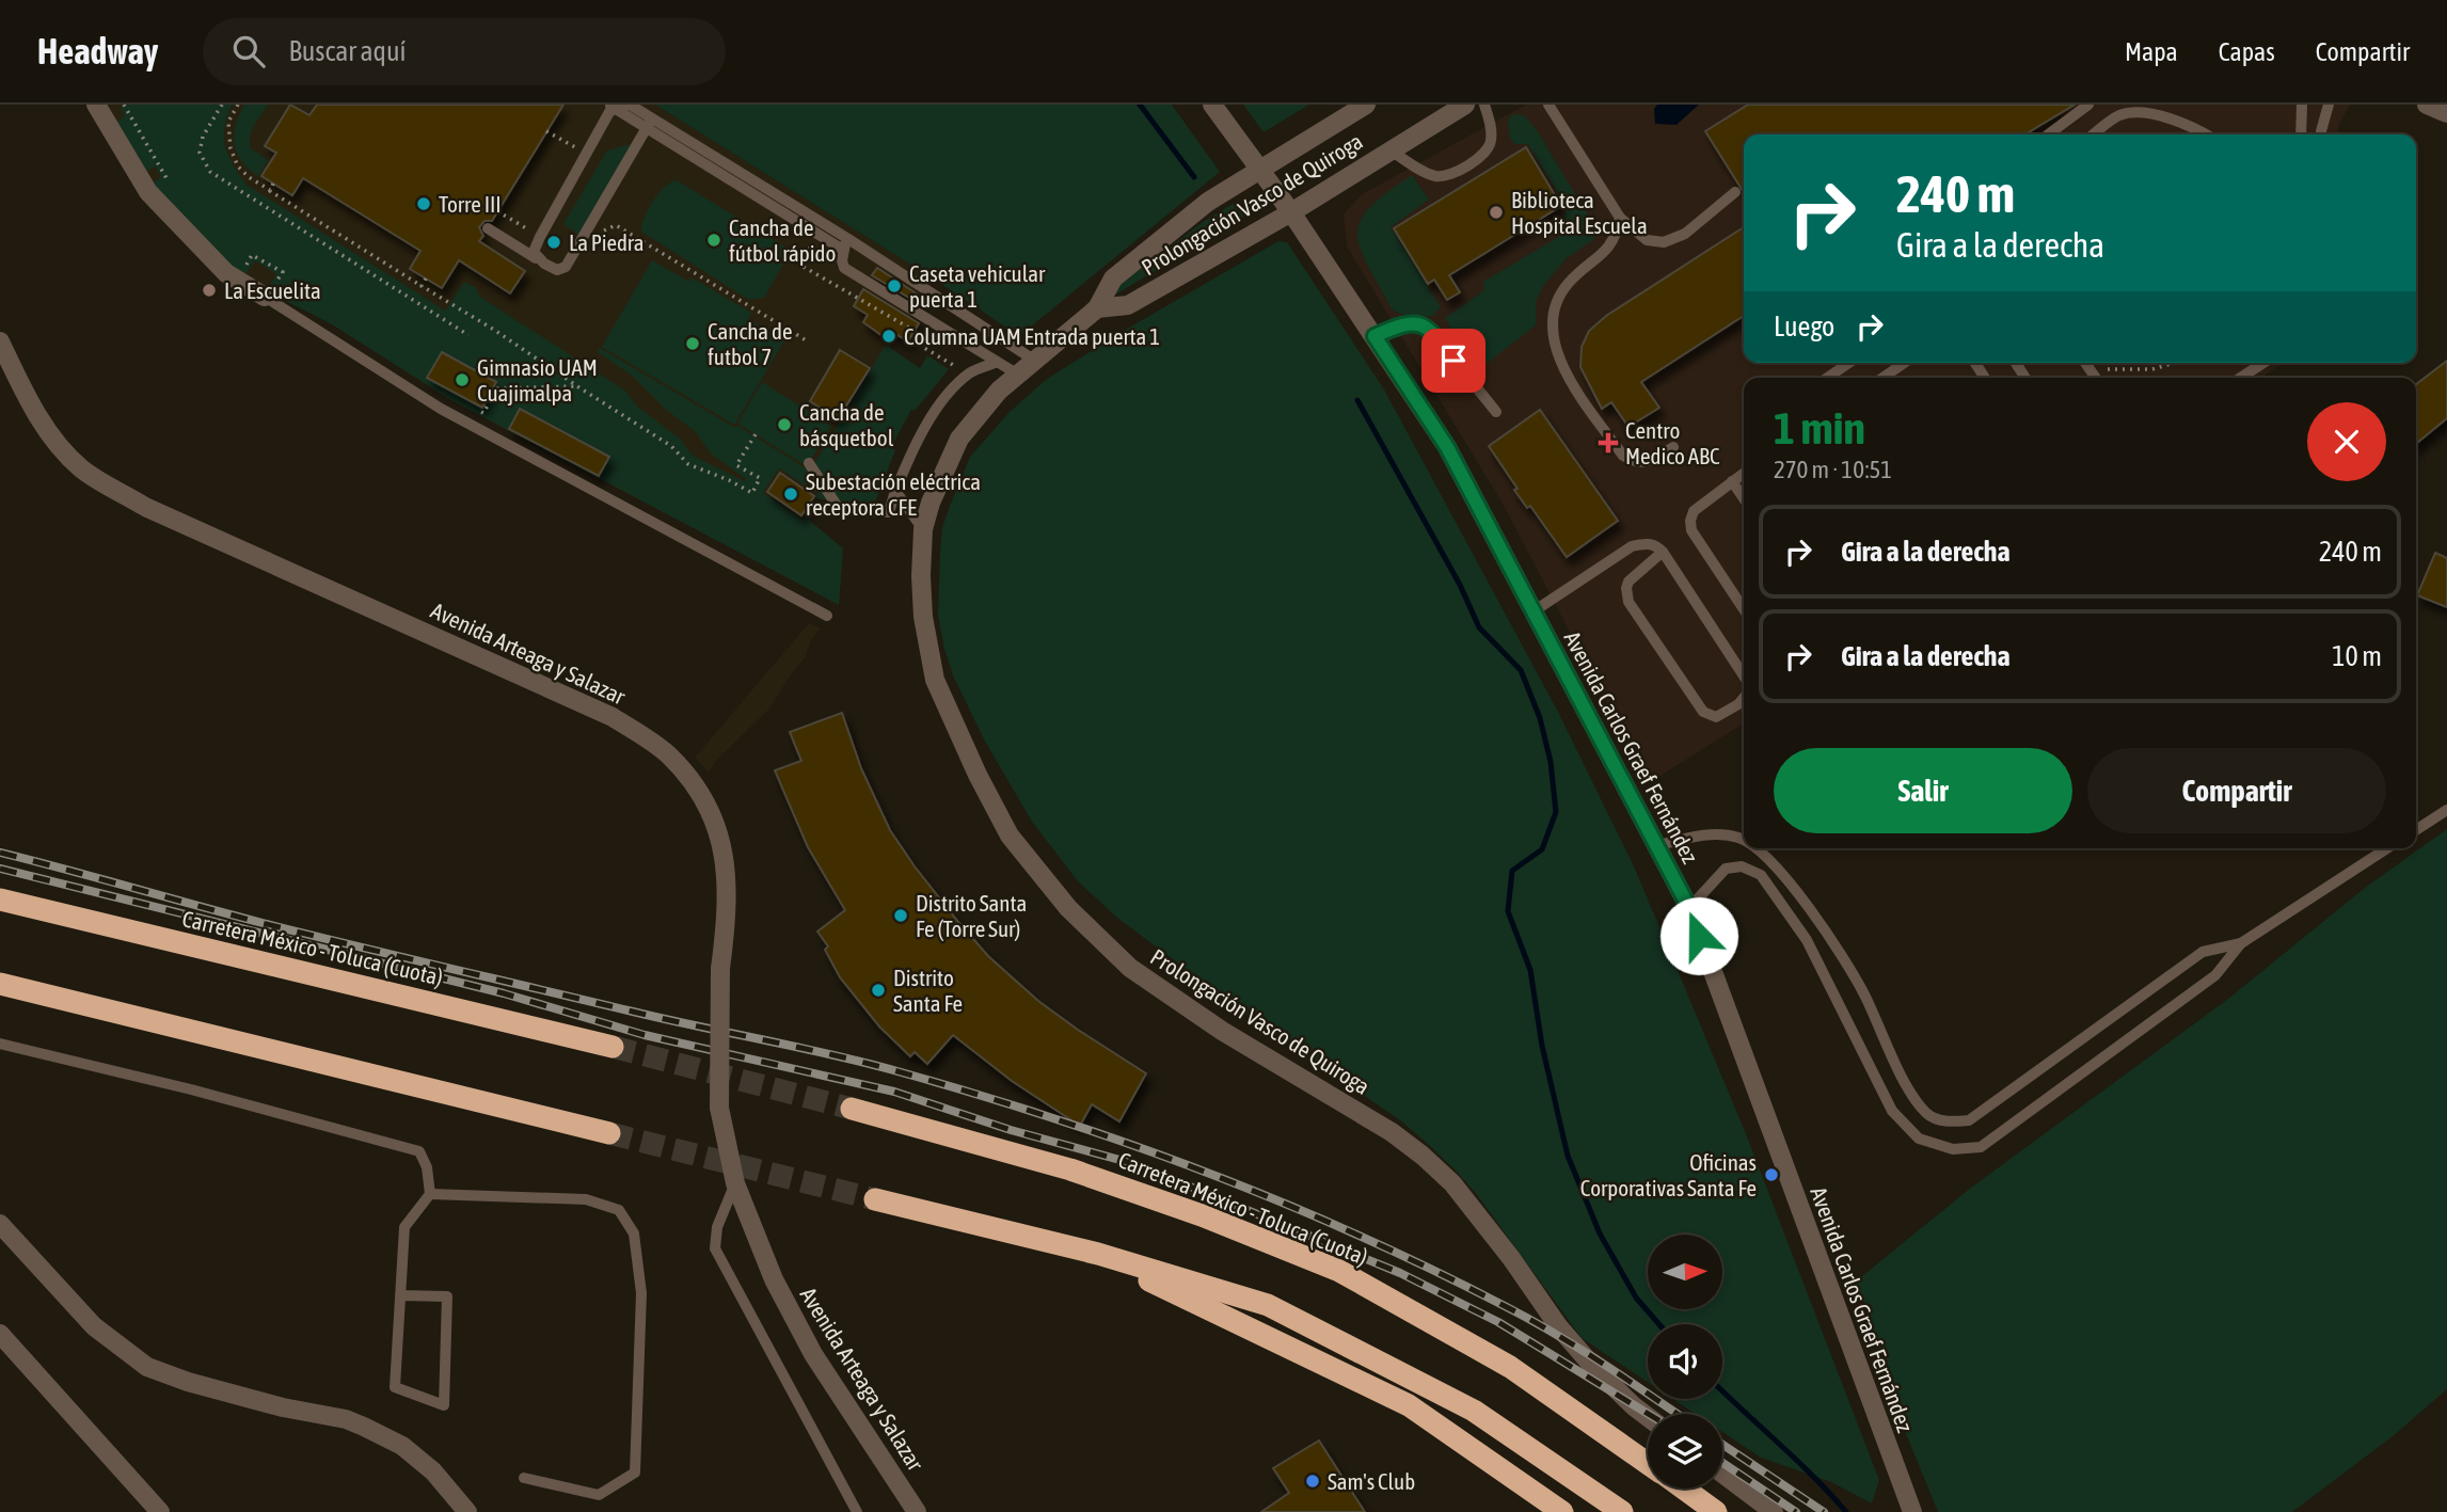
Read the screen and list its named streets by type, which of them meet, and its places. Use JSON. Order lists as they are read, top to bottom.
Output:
{
  "streets": {
    "highway": ["Carretera México - Toluca (Cuota)"],
    "street": ["Prolongación Vasco de Quiroga", "Avenida Arteaga y Salazar", "Avenida Carlos Graef Fernández"]
  },
  "crossings": [
    ["Prolongación Vasco de Quiroga", "Avenida Carlos Graef Fernández"]
  ],
  "places": {
    "other": [
      "Torre III",
      "Biblioteca Hospital Escuela",
      "Cancha de fútbol rápido",
      "La Piedra",
      "Caseta vehicular puerta 1",
      "La Escuelita",
      "Columna UAM Entrada puerta 1",
      "Cancha de futbol 7",
      "Gimnasio UAM Cuajimalpa",
      "Cancha de básquetbol",
      "Subestación eléctrica receptora CFE",
      "Distrito Santa Fe (Torre Sur)",
      "Distrito Santa Fe",
      "Oficinas Corporativas Santa Fe",
      "Sam's Club"
    ],
    "health": ["Centro Medico ABC"]
  },
  "north": "right",
  "page": {
    "header": "Headway",
    "search": "Buscar aquí",
    "nav": ["Mapa", "Capas", "Compartir"],
    "turn": ["240 m", "Gira a la derecha"],
    "then": "Luego",
    "heading": ["1 min", "270 m · 10:51"],
    "list": [
      {
        "name": "Gira a la derecha",
        "value": "240 m"
      },
      {
        "name": "Gira a la derecha",
        "value": "10 m"
      }
    ],
    "buttons": ["Salir", "Compartir"]
  }
}
